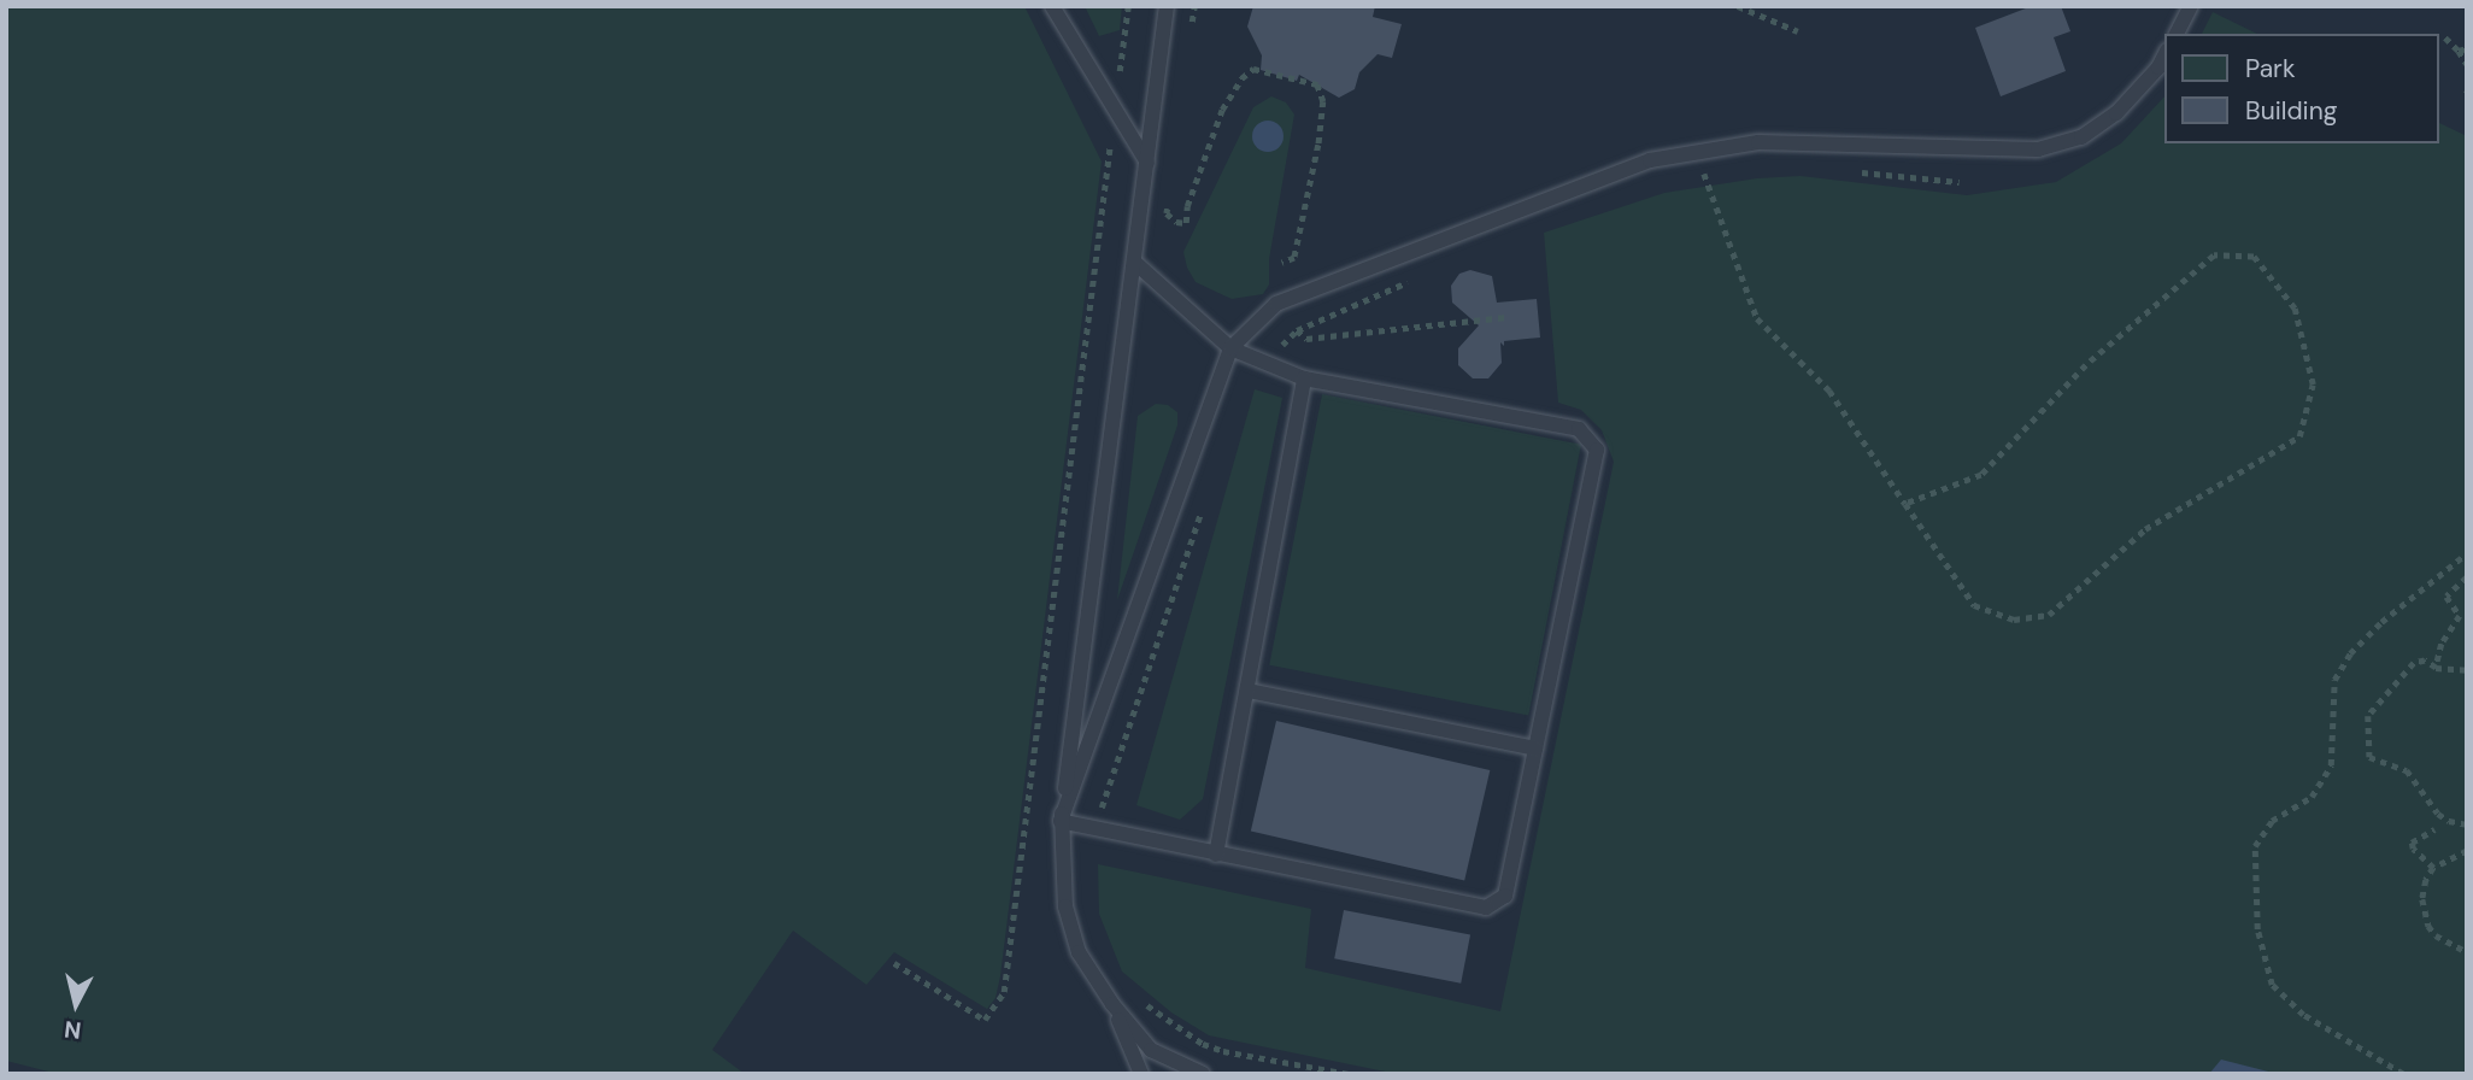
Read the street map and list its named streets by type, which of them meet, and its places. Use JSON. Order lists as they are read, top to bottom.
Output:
{
  "legend": ["Park", "Building"],
  "north": "bottom"
}
